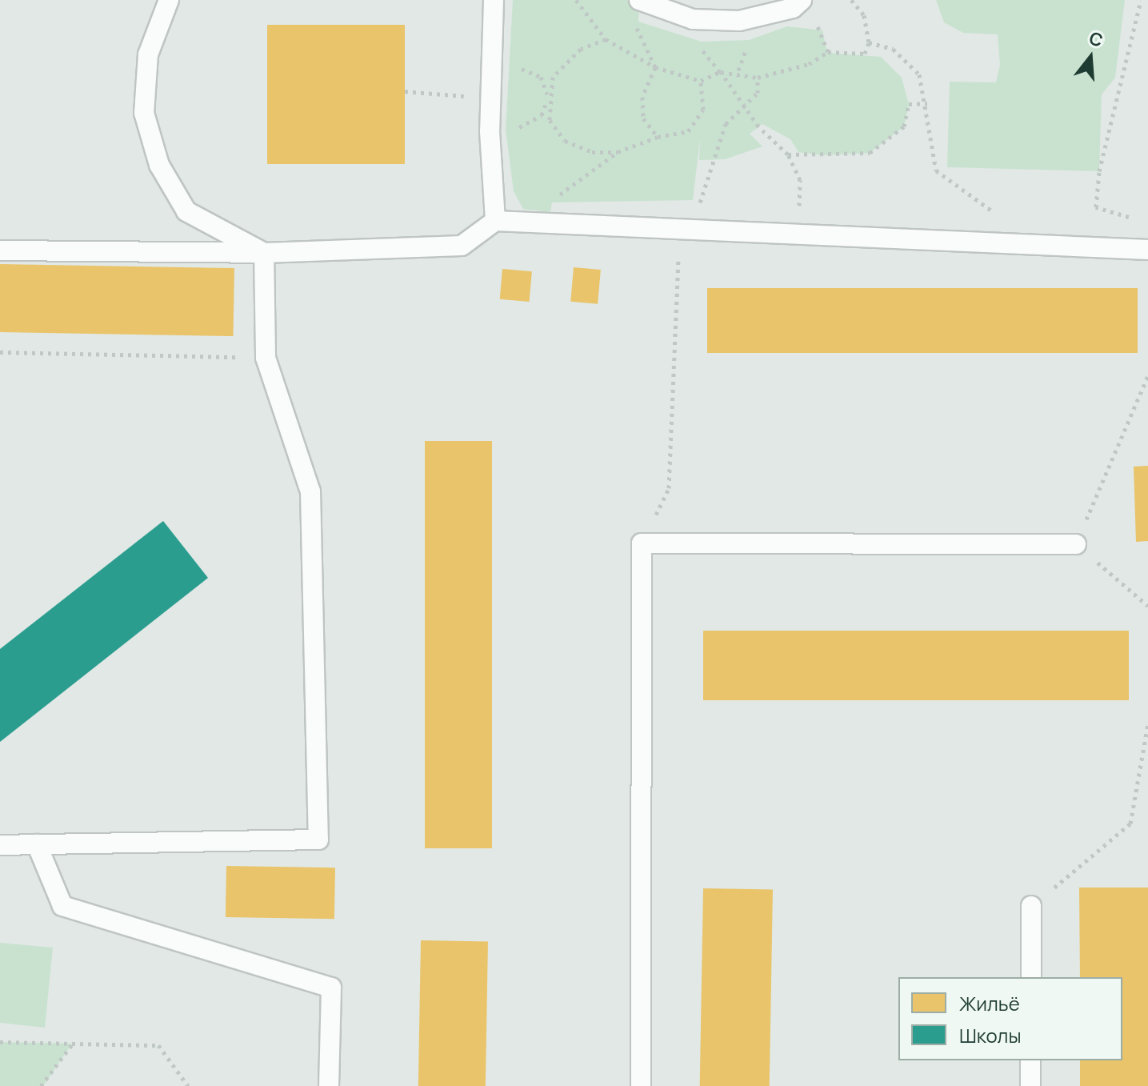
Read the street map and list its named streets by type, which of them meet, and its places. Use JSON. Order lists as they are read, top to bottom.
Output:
{
  "legend": ["Жильё", "Школы"],
  "north": "top"
}
